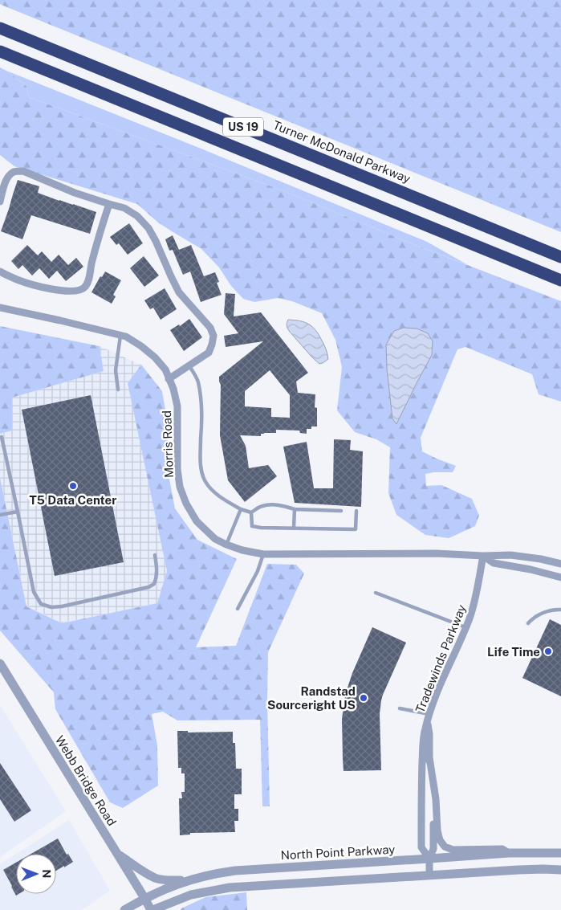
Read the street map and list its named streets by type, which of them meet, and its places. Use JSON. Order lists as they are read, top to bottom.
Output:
{
  "streets": {
    "highway": ["US 19", "Turner McDonald Parkway"],
    "street": [
      "Morris Road",
      "Tradewinds Parkway",
      "Webb Bridge Road",
      "North Point Parkway"
    ]
  },
  "crossings": [
    ["Morris Road", "Tradewinds Parkway"],
    ["Tradewinds Parkway", "North Point Parkway"],
    ["Webb Bridge Road", "North Point Parkway"]
  ],
  "places": ["T5 Data Center", "Life Time", "Randstad Sourceright US"],
  "north": "right"
}
